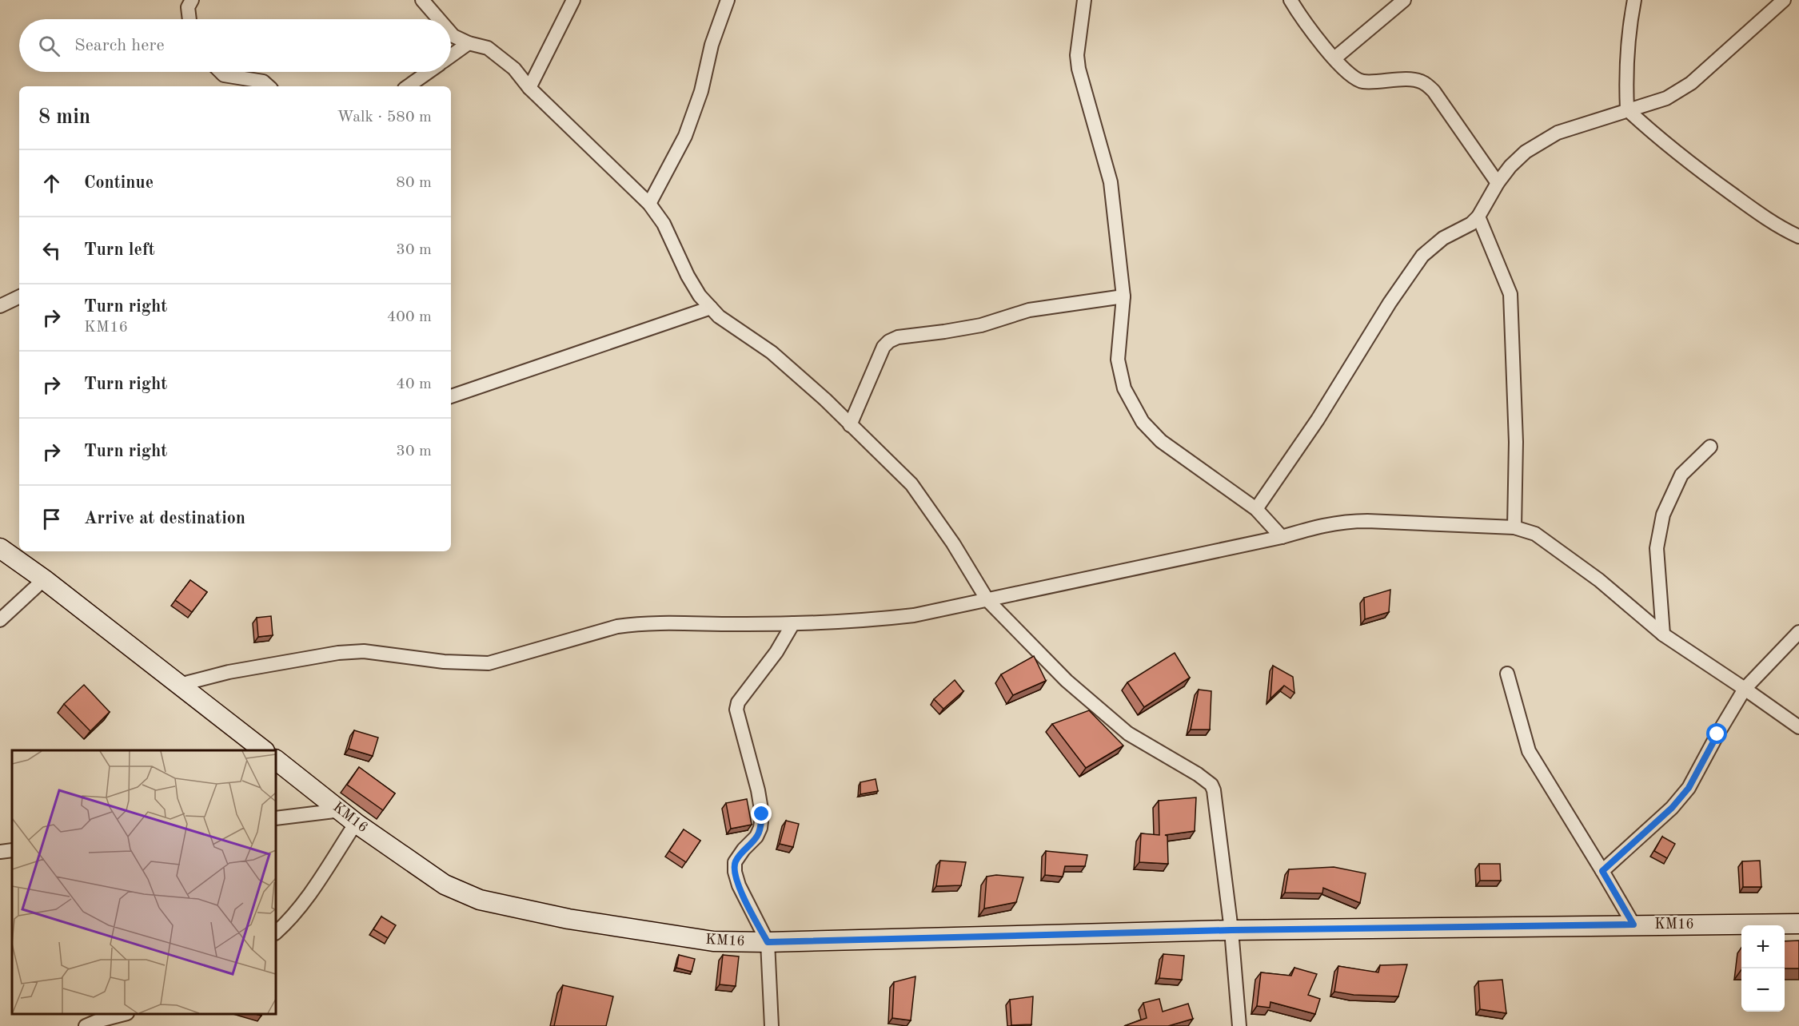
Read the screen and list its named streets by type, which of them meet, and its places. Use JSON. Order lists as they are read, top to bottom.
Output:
{
  "streets": {
    "street": ["KM16"]
  },
  "page": {
    "search": "Search here",
    "heading": ["8 min", "Walk · 580 m"],
    "list": [
      ["Continue", "80 m"],
      ["Turn left", "30 m"],
      ["Turn right", "KM16", "400 m"],
      ["Turn right", "40 m"],
      ["Turn right", "30 m"],
      "Arrive at destination"
    ],
    "map_buttons": ["+", "−"]
  }
}
